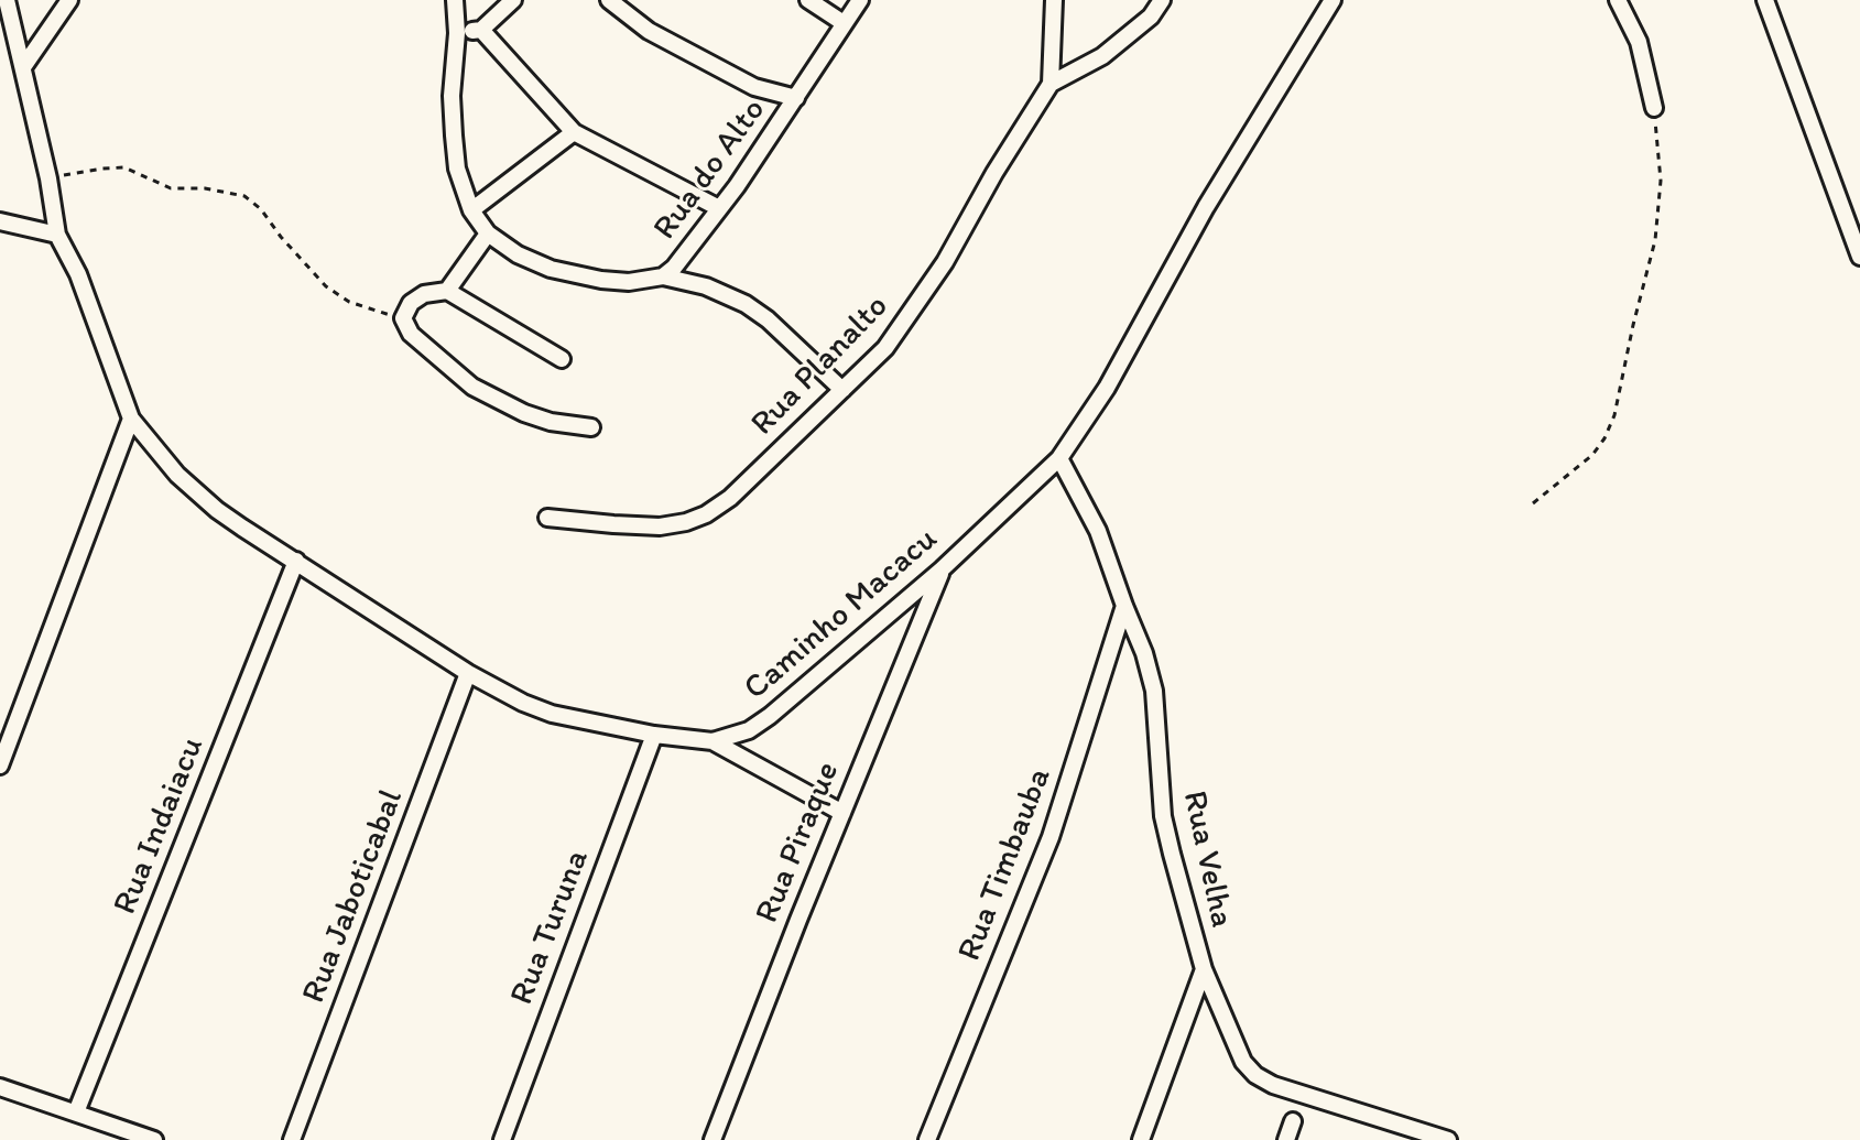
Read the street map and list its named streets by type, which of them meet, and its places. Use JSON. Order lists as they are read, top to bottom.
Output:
{
  "streets": {
    "street": [
      "Rua do Alto",
      "Rua Planalto",
      "Caminho Macacu",
      "Rua Indaiacu",
      "Rua Piraque",
      "Rua Velha",
      "Rua Timbauba",
      "Rua Jaboticabal",
      "Rua Turuna"
    ]
  },
  "crossings": [
    ["Caminho Macacu", "Rua Indaiacu"],
    ["Caminho Macacu", "Rua Piraque"],
    ["Caminho Macacu", "Rua Velha"],
    ["Caminho Macacu", "Rua Jaboticabal"],
    ["Caminho Macacu", "Rua Turuna"],
    ["Rua Velha", "Rua Timbauba"]
  ]
}
